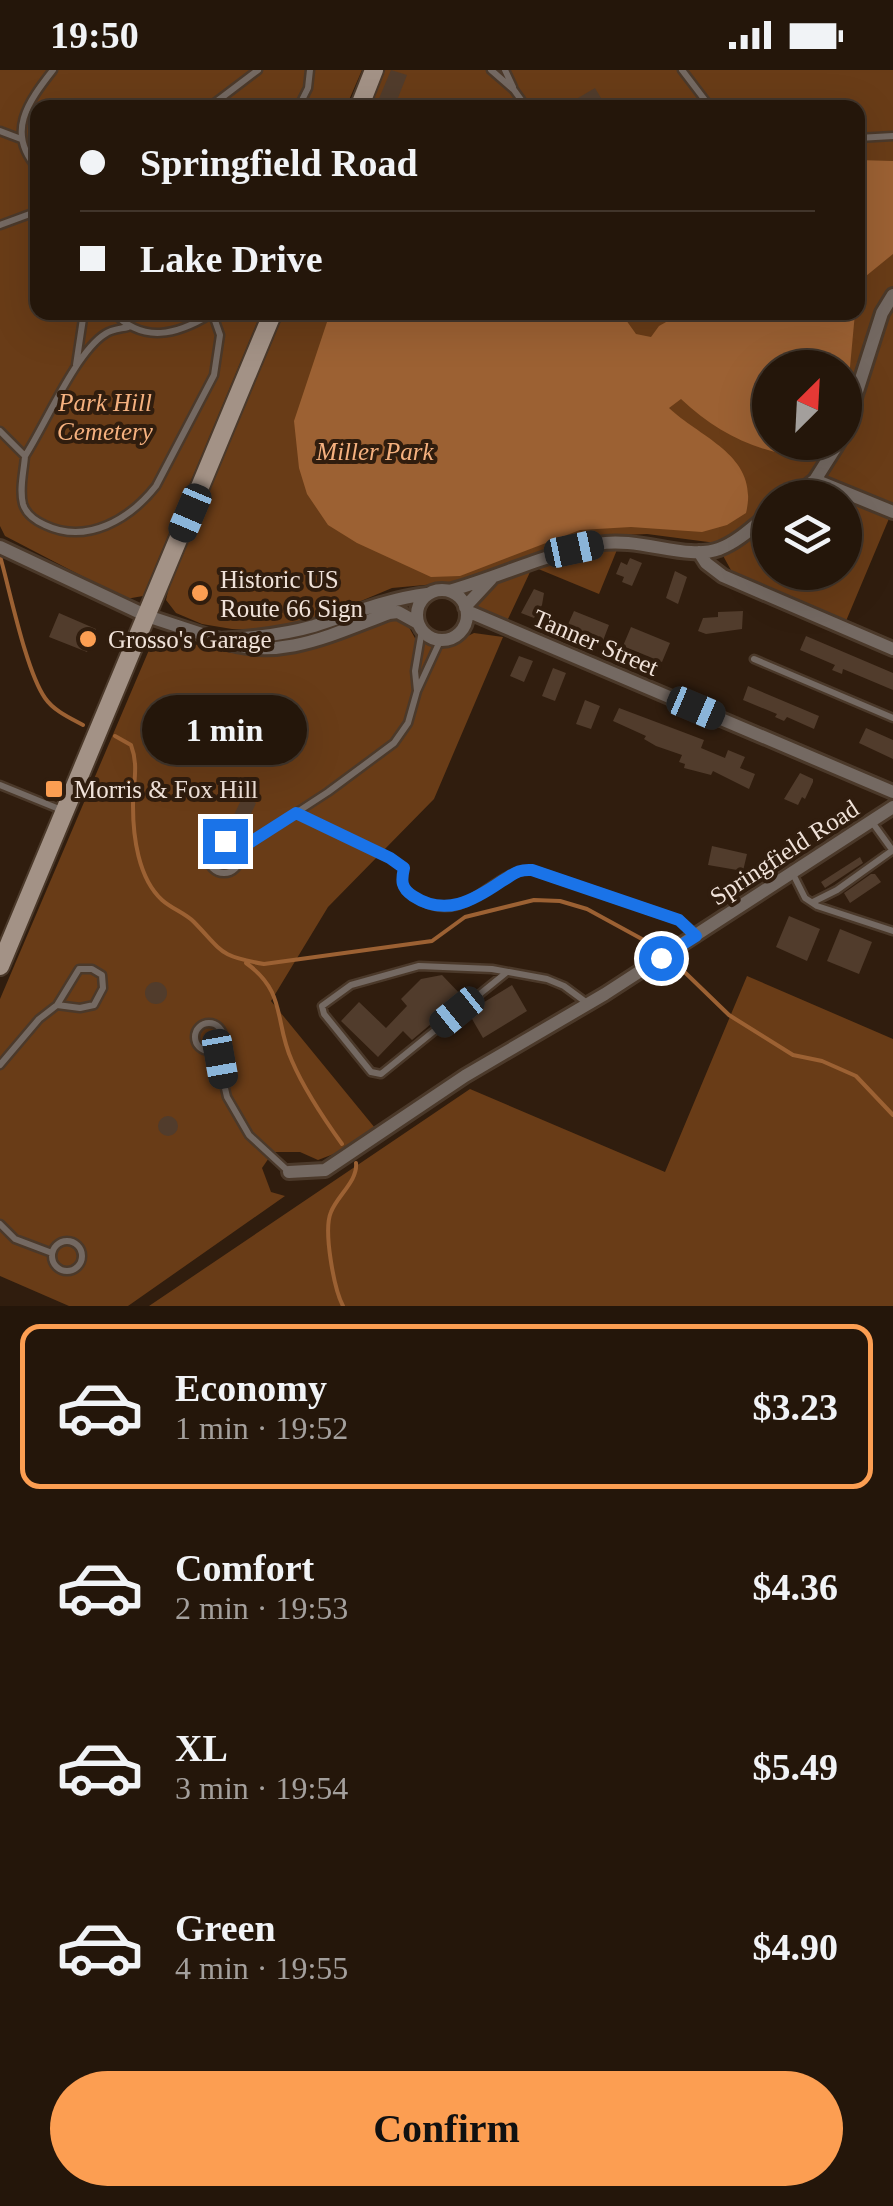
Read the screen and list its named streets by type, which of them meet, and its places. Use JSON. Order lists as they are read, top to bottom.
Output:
{
  "streets": {
    "street": ["Tanner Street", "Springfield Road"]
  },
  "parks": ["Park Hill Cemetery", "Miller Park"],
  "places": {
    "other": ["Historic US Route 66 Sign", "Grosso's Garage"],
    "transit": ["Morris & Fox Hill"]
  },
  "north": "top right",
  "page": {
    "status": "19:50",
    "banner": ["Springfield Road", "Lake Drive"],
    "bubble": "1 min",
    "list": [
      {
        "name": "Economy",
        "note": "1 min · 19:52",
        "value": "$3.23"
      },
      {
        "name": "Comfort",
        "note": "2 min · 19:53",
        "value": "$4.36"
      },
      {
        "name": "XL",
        "note": "3 min · 19:54",
        "value": "$5.49"
      },
      {
        "name": "Green",
        "note": "4 min · 19:55",
        "value": "$4.90"
      }
    ],
    "buttons": "Confirm"
  }
}
